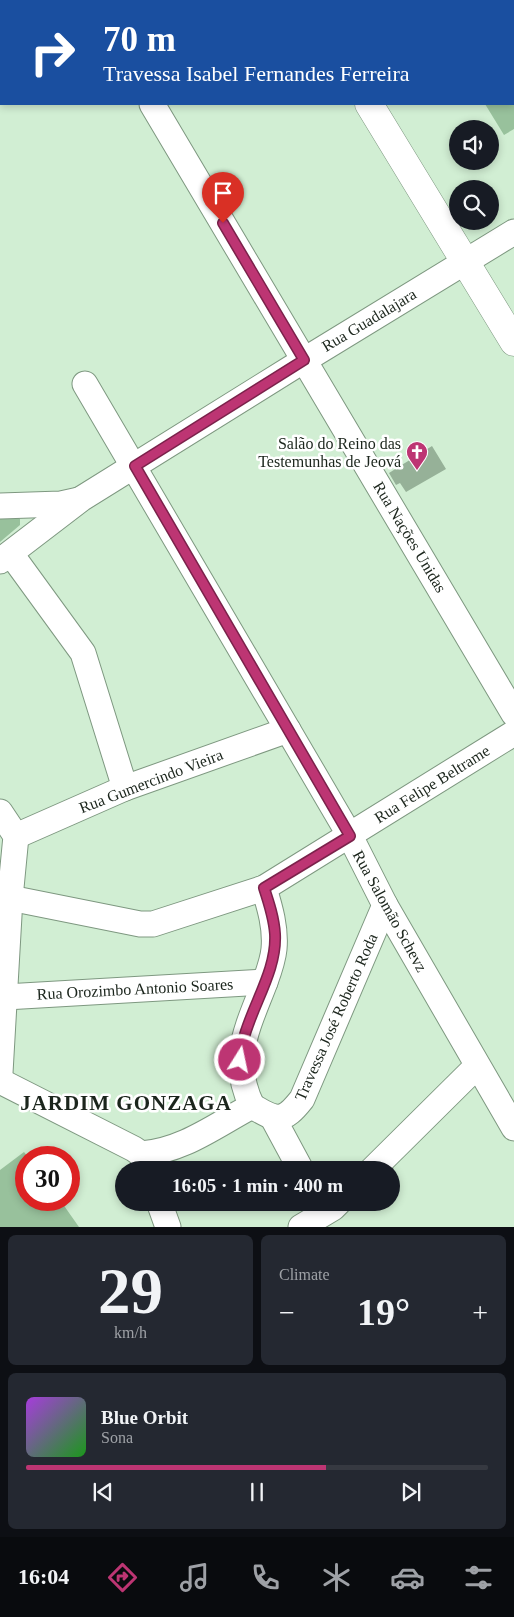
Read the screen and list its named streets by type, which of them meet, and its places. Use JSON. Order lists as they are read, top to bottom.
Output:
{
  "streets": {
    "street": [
      "Rua Guadalajara",
      "Rua Nações Unidas",
      "Rua Gumercindo Vieira",
      "Rua Felipe Beltrame",
      "Rua Salomão Schevz",
      "Rua Orozimbo Antonio Soares",
      "Travessa José Roberto Roda"
    ]
  },
  "crossings": [
    ["Rua Guadalajara", "Rua Nações Unidas"],
    ["Rua Guadalajara", "Rua Salomão Schevz"],
    ["Rua Gumercindo Vieira", "Rua Salomão Schevz"],
    ["Rua Felipe Beltrame", "Rua Salomão Schevz"],
    ["Rua Salomão Schevz", "Travessa José Roberto Roda"]
  ],
  "districts": ["JARDIM GONZAGA"],
  "places": {
    "church": ["Salão do Reino das Testemunhas de Jeová"]
  },
  "page": {
    "turn": ["70 m", "Travessa Isabel Fernandes Ferreira"],
    "limit": "30",
    "trip": "16:05 · 1 min · 400 m",
    "tile": [
      ["29", "km/h"],
      "Climate"
    ],
    "heat": ["−", "19°", "+"],
    "song": ["Blue Orbit", "Sona"],
    "tabs": "16:04"
  }
}
